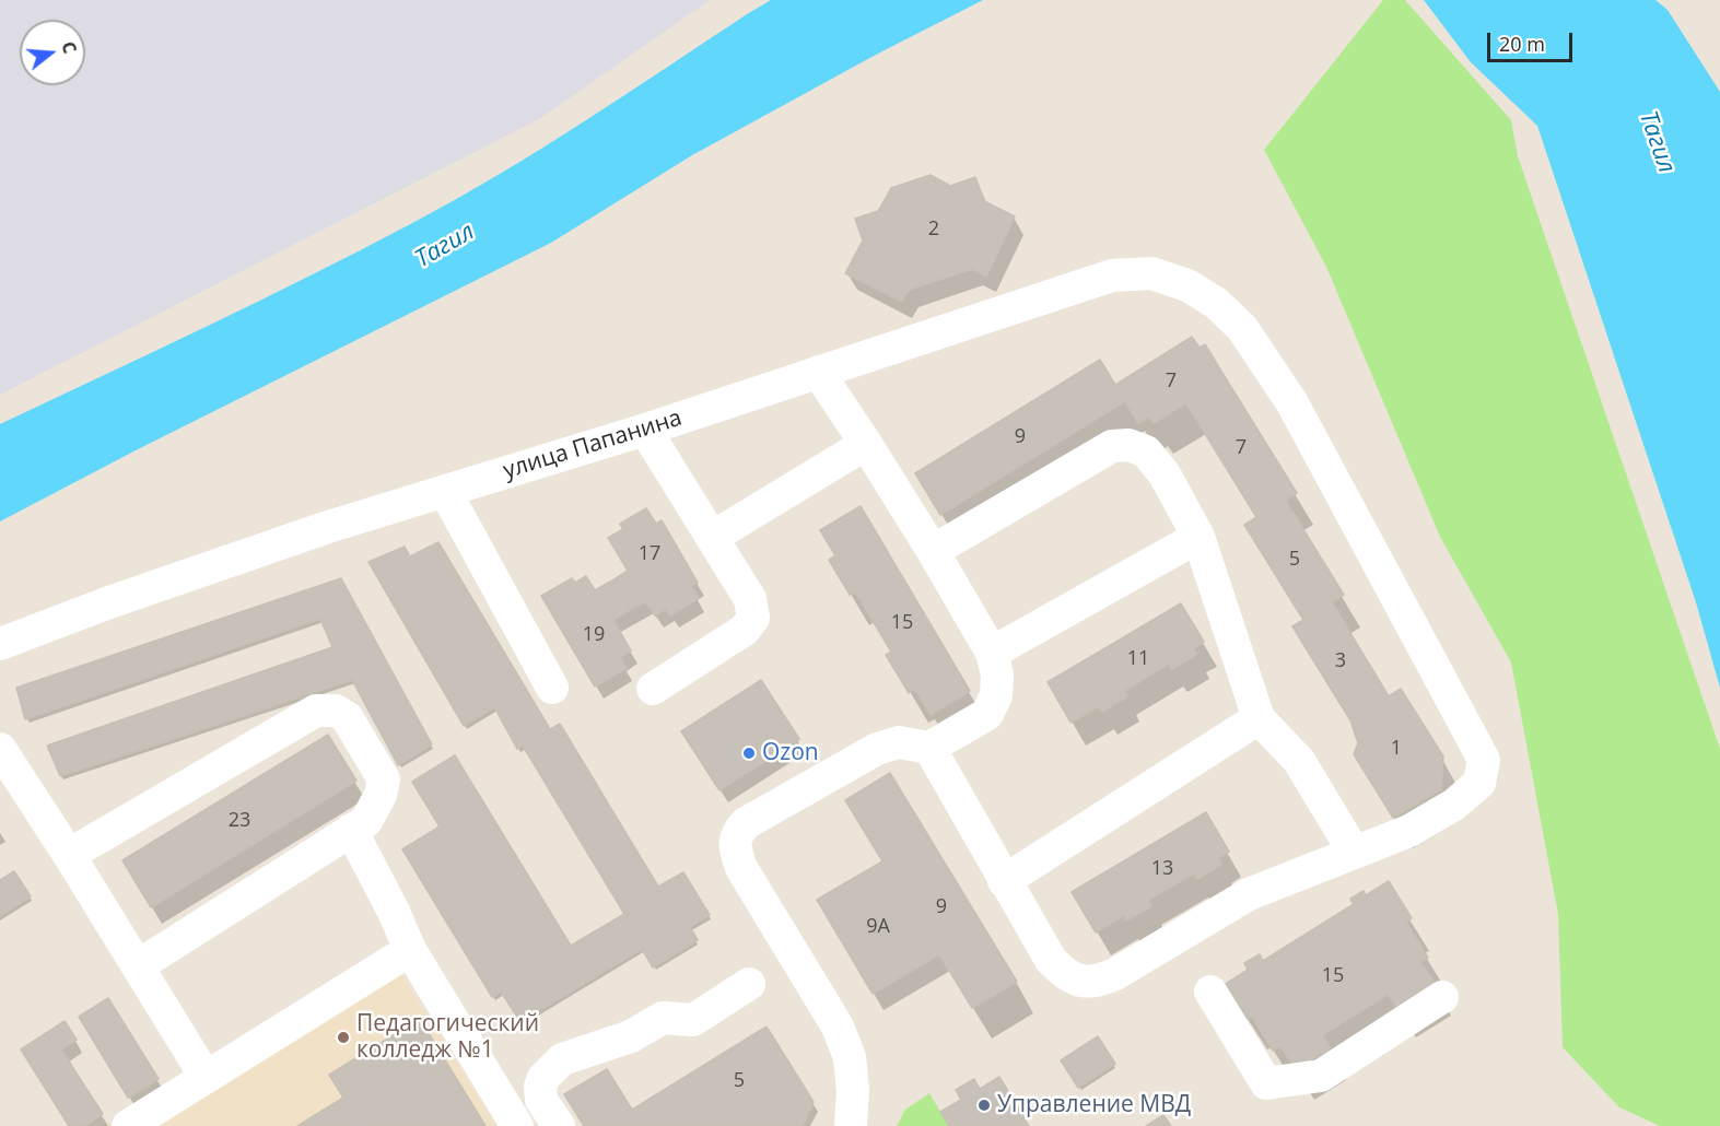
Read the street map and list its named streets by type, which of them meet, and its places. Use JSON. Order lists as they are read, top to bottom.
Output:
{
  "streets": {
    "street": ["улица Папанина"]
  },
  "water": ["Тагил"],
  "places": ["Ozon", "Педагогический колледж №1", "Управление МВД"],
  "house_numbers": [
    "2",
    "7",
    "9",
    "7",
    "17",
    "5",
    "15",
    "19",
    "11",
    "3",
    "1",
    "23",
    "13",
    "9",
    "9А",
    "15",
    "5"
  ],
  "scale_bar": "20 m",
  "north": "right"
}
